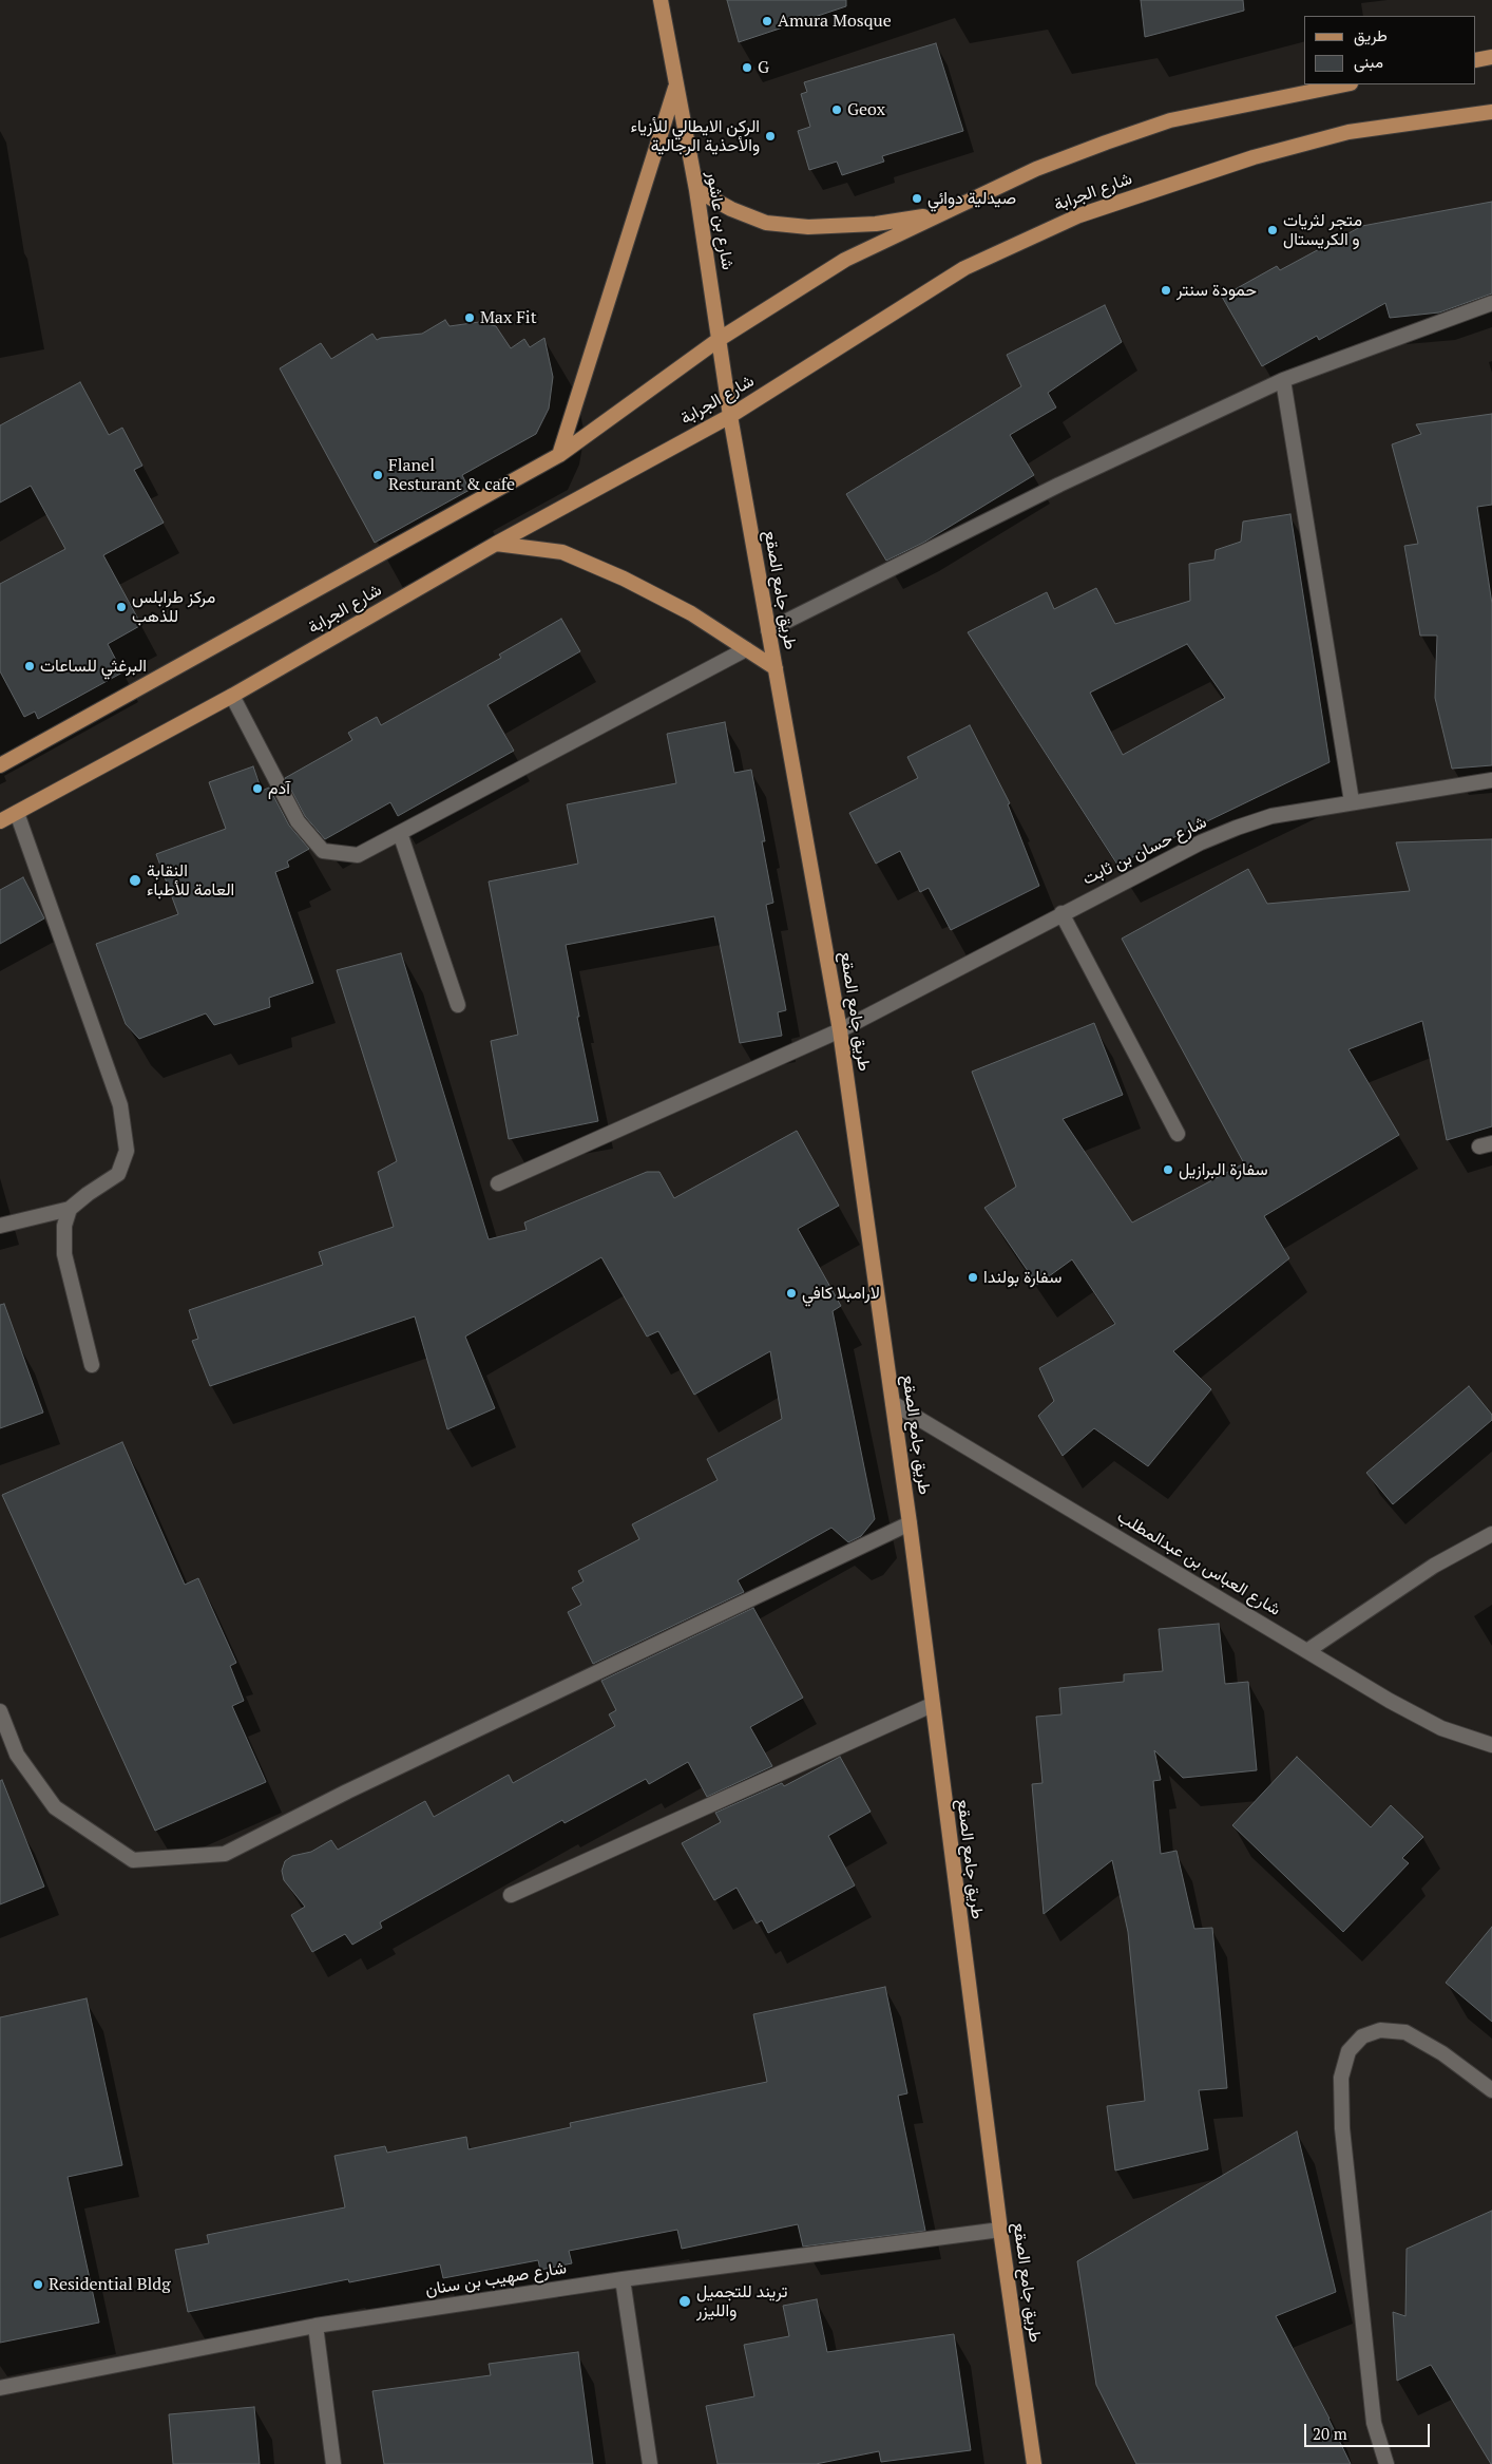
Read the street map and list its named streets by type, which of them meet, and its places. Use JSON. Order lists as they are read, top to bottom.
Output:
{
  "streets": {
    "main road": ["شارع الجرابة", "شارع بن عاشور", "طريق جامع الصقع"],
    "street": ["شارع حسان بن ثابت", "شارع العباس بن عبدالمطلب", "شارع صهيب بن سنان"]
  },
  "crossings": [
    ["شارع الجرابة", "شارع بن عاشور"],
    ["شارع الجرابة", "طريق جامع الصقع"],
    ["شارع بن عاشور", "طريق جامع الصقع"],
    ["طريق جامع الصقع", "شارع حسان بن ثابت"],
    ["طريق جامع الصقع", "شارع العباس بن عبدالمطلب"],
    ["طريق جامع الصقع", "شارع صهيب بن سنان"]
  ],
  "places": [
    "Amura Mosque",
    "G",
    "Geox",
    "الركن الايطالي للأزياء والأحذية الرجالية",
    "صيدلية دوائي",
    "متجر لثريات و الكريستال",
    "حمودة سنتر",
    "Max Fit",
    "Flanel Resturant & cafe",
    "مركز طرابلس للذهب",
    "البرغثي للساعات",
    "آدم",
    "النقابة العامة للأطباء",
    "سفارة البرازيل",
    "سفارة بولندا",
    "لارامبلا كافي",
    "Residential Bldg",
    "تريند للتجميل والليزر"
  ],
  "legend": ["طريق", "مبنى"],
  "scale_bar": "20 m"
}
